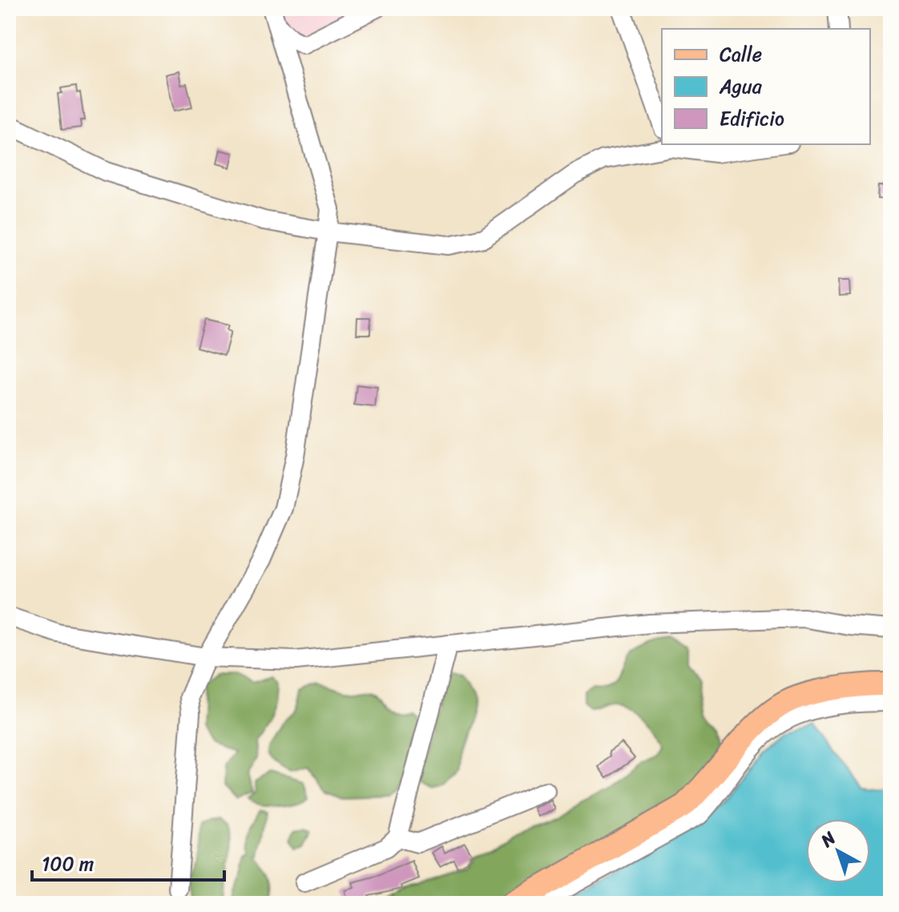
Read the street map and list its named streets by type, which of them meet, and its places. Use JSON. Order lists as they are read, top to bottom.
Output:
{
  "legend": ["Calle", "Agua", "Edificio"],
  "scale_bar": "100 m",
  "north": "top left"
}
